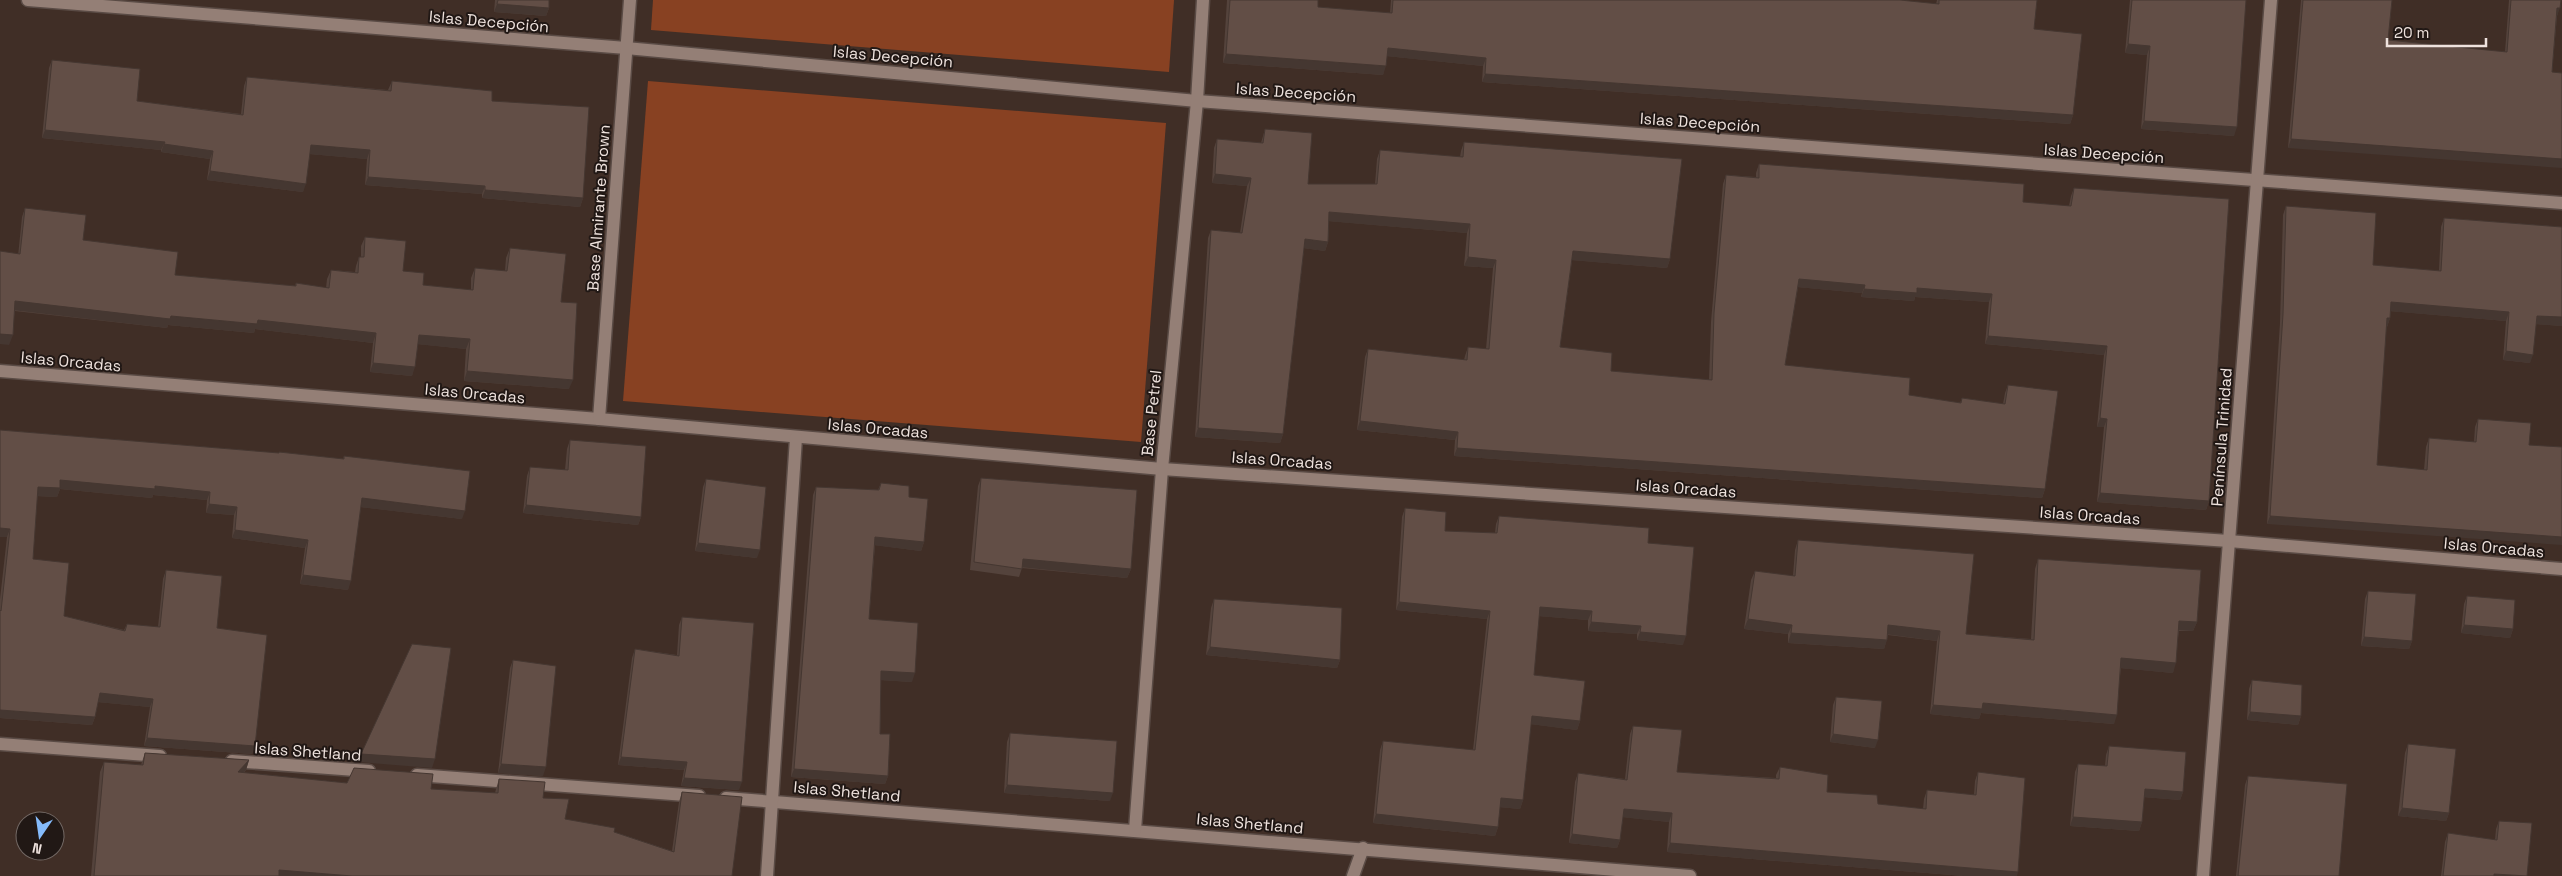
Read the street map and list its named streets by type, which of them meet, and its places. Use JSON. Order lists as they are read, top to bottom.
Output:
{
  "streets": {
    "street": [
      "Islas Decepción",
      "Base Almirante Brown",
      "Islas Orcadas",
      "Base Petrel",
      "Península Trinidad",
      "Islas Shetland"
    ]
  },
  "crossings": [
    ["Islas Decepción", "Base Almirante Brown"],
    ["Islas Decepción", "Base Petrel"],
    ["Islas Decepción", "Península Trinidad"],
    ["Base Almirante Brown", "Islas Orcadas"],
    ["Islas Orcadas", "Base Petrel"],
    ["Islas Orcadas", "Península Trinidad"],
    ["Base Petrel", "Islas Shetland"]
  ],
  "scale_bar": "20 m",
  "north": "bottom"
}
